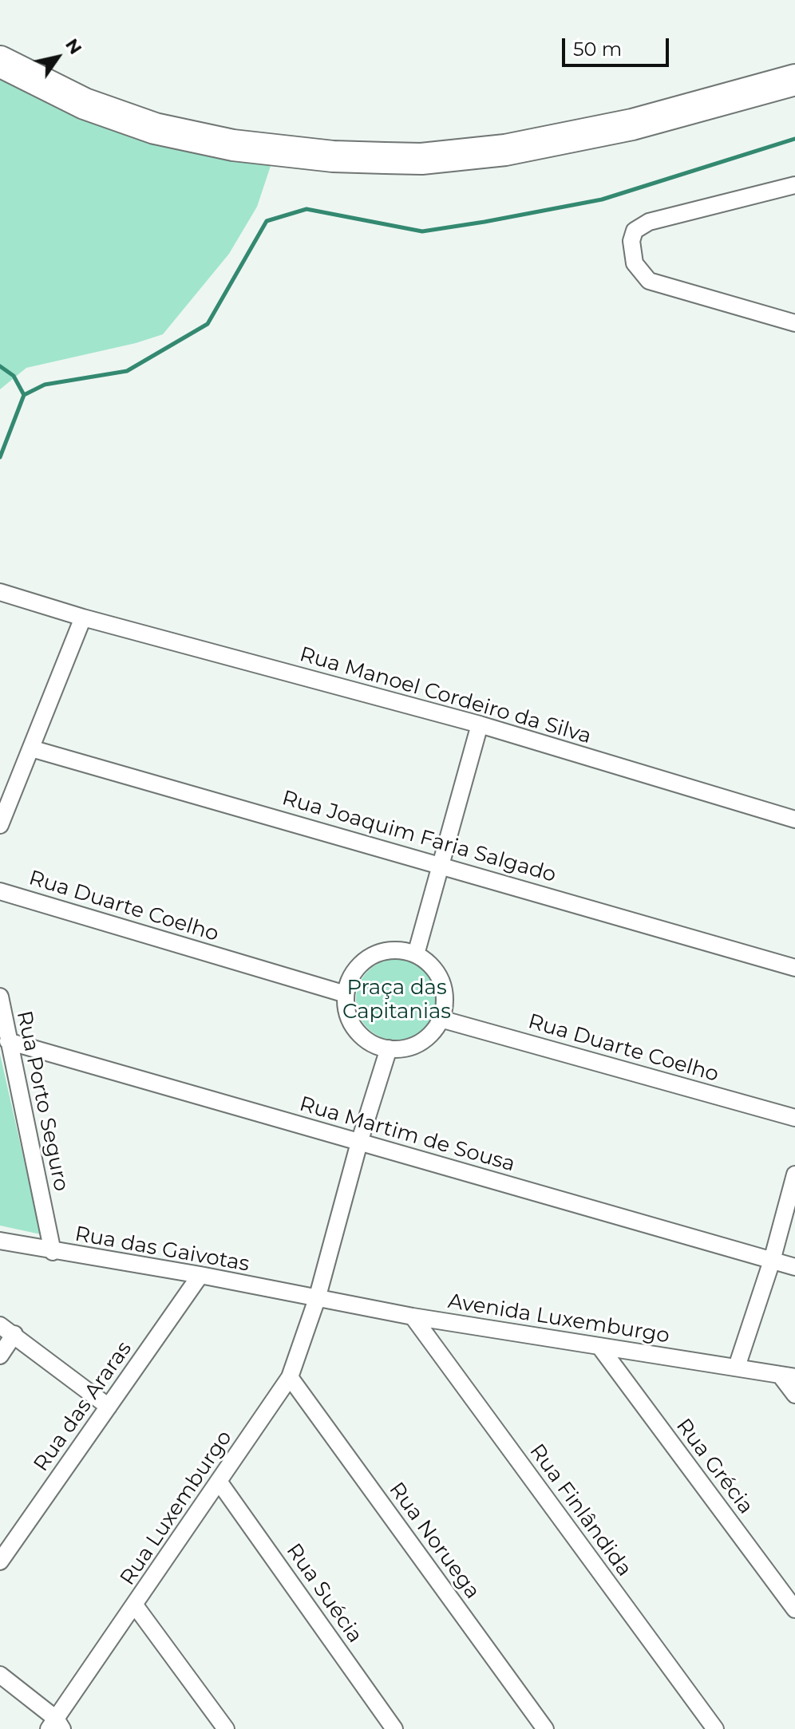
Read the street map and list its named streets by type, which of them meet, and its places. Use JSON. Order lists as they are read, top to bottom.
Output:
{
  "streets": {
    "street": [
      "Rua Manoel Cordeiro da Silva",
      "Rua Joaquim Faria Salgado",
      "Rua Duarte Coelho",
      "Rua Porto Seguro",
      "Rua Martim de Sousa",
      "Rua das Gaivotas",
      "Avenida Luxemburgo",
      "Rua das Araras",
      "Rua Grécia",
      "Rua Luxemburgo",
      "Rua Finlândida",
      "Rua Noruega",
      "Rua Suécia"
    ]
  },
  "crossings": [
    ["Rua Duarte Coelho", "Rua Luxemburgo"],
    ["Rua Porto Seguro", "Rua Martim de Sousa"],
    ["Rua Porto Seguro", "Rua das Gaivotas"],
    ["Rua Martim de Sousa", "Rua Luxemburgo"],
    ["Rua das Gaivotas", "Avenida Luxemburgo"],
    ["Rua das Gaivotas", "Rua das Araras"],
    ["Rua das Gaivotas", "Rua Luxemburgo"],
    ["Avenida Luxemburgo", "Rua Grécia"],
    ["Avenida Luxemburgo", "Rua Luxemburgo"],
    ["Avenida Luxemburgo", "Rua Finlândida"],
    ["Rua Luxemburgo", "Rua Noruega"],
    ["Rua Luxemburgo", "Rua Suécia"]
  ],
  "parks": ["Praça das Capitanias"],
  "scale_bar": "50 m",
  "north": "top right"
}
